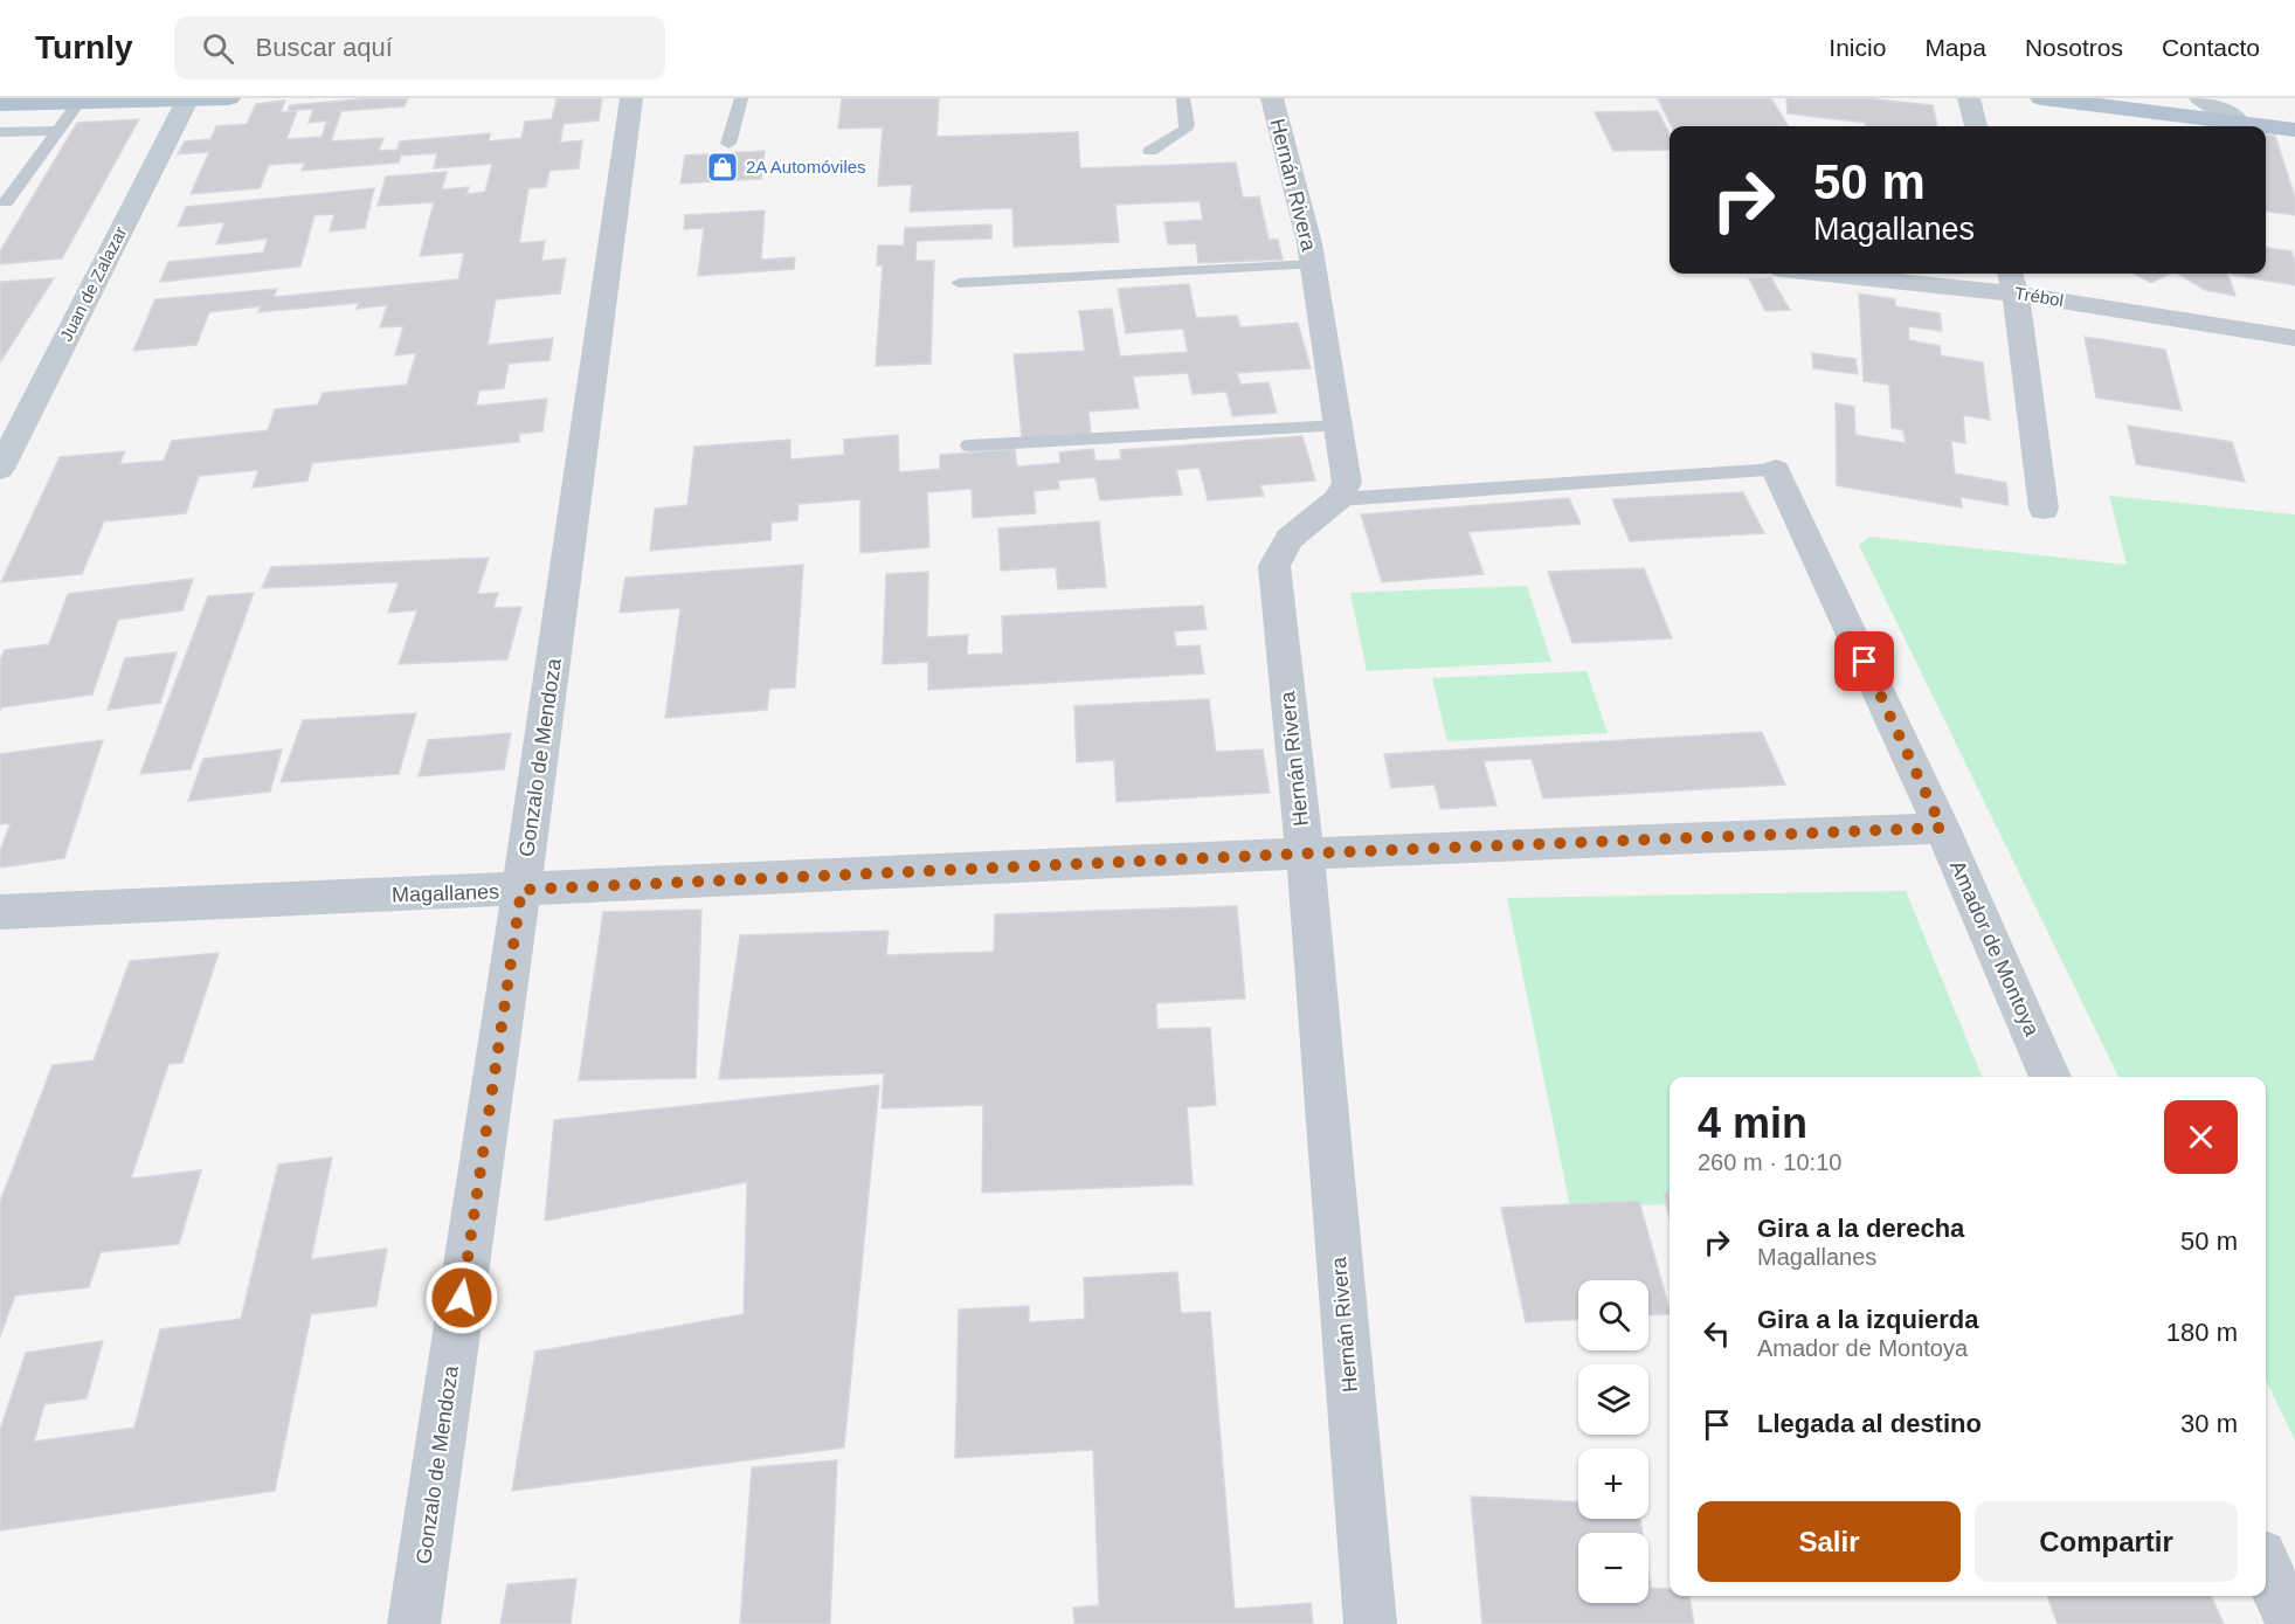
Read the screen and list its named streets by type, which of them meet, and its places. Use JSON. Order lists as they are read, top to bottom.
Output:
{
  "streets": {
    "street": [
      "Hernán Rivera",
      "Juan de Zalazar",
      "Trébol",
      "Gonzalo de Mendoza",
      "Magallanes",
      "Amador de Montoya"
    ]
  },
  "crossings": [
    ["Hernán Rivera", "Magallanes"],
    ["Gonzalo de Mendoza", "Magallanes"],
    ["Magallanes", "Amador de Montoya"]
  ],
  "places": {
    "shop": ["2A Automóviles"]
  },
  "page": {
    "header": "Turnly",
    "search": "Buscar aquí",
    "nav": [
      "Inicio",
      "Mapa",
      "Nosotros",
      "Contacto"
    ],
    "turn": ["50 m", "Magallanes"],
    "heading": ["4 min", "260 m · 10:10"],
    "list": [
      {
        "name": "Gira a la derecha",
        "note": "Magallanes",
        "value": "50 m"
      },
      {
        "name": "Gira a la izquierda",
        "note": "Amador de Montoya",
        "value": "180 m"
      },
      {
        "name": "Llegada al destino",
        "value": "30 m"
      }
    ],
    "map_buttons": ["+", "−"],
    "buttons": ["Salir", "Compartir"]
  }
}
